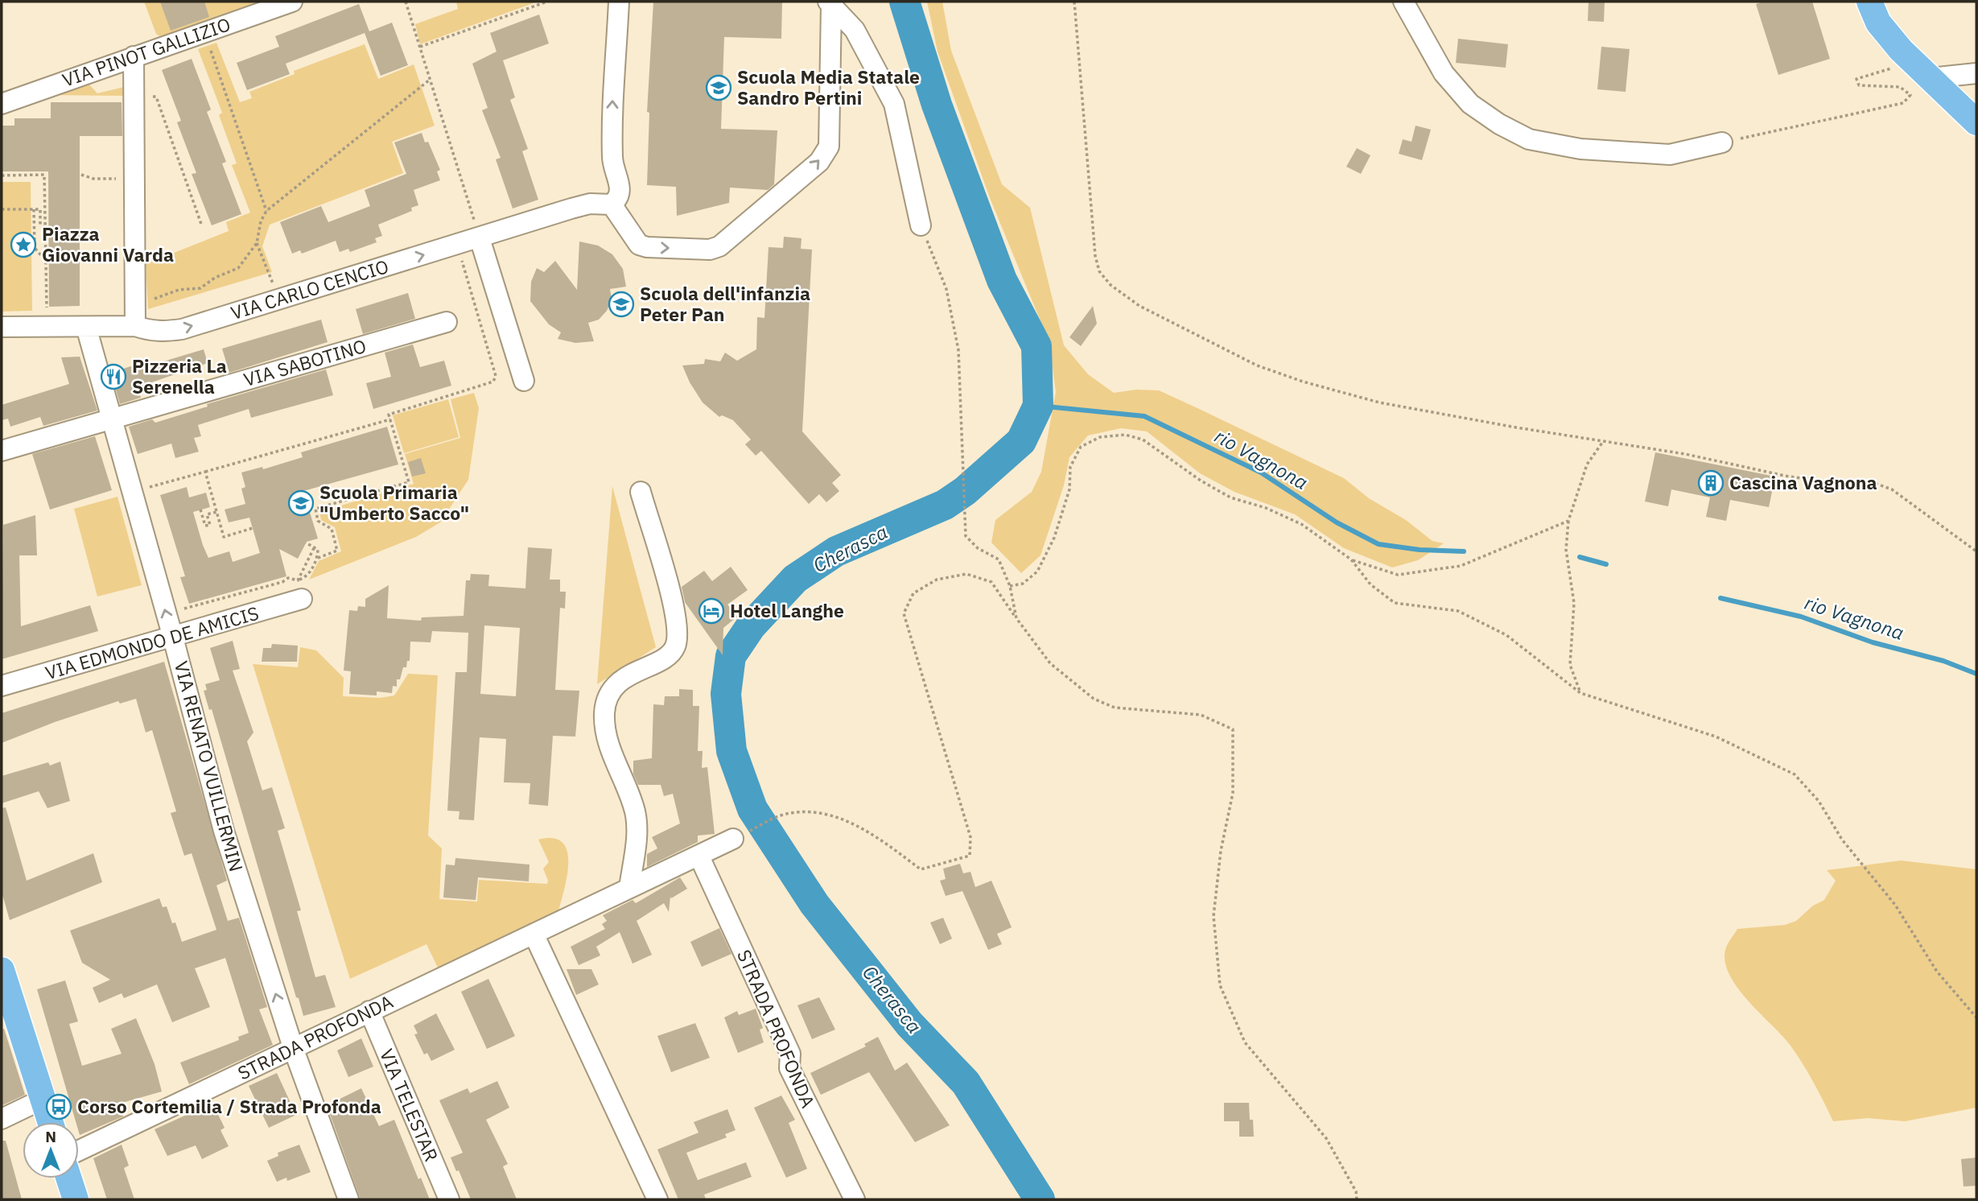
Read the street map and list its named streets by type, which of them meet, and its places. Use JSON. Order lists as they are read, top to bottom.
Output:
{
  "streets": {
    "street": [
      "VIA PINOT GALLIZIO",
      "VIA CARLO CENCIO",
      "VIA SABOTINO",
      "VIA EDMONDO DE AMICIS",
      "VIA RENATO VUILLERMIN",
      "STRADA PROFONDA",
      "VIA TELESTAR"
    ]
  },
  "crossings": [
    ["VIA CARLO CENCIO", "VIA RENATO VUILLERMIN"],
    ["VIA SABOTINO", "VIA RENATO VUILLERMIN"],
    ["VIA EDMONDO DE AMICIS", "VIA RENATO VUILLERMIN"],
    ["VIA RENATO VUILLERMIN", "STRADA PROFONDA"],
    ["STRADA PROFONDA", "VIA TELESTAR"]
  ],
  "one_way": ["VIA CARLO CENCIO", "VIA RENATO VUILLERMIN"],
  "water": ["rio Vagnona", "Cherasca"],
  "places": {
    "school or university": ["Scuola Media Statale Sandro Pertini", "Scuola dell'infanzia Peter Pan", "Scuola Primaria \"Umberto Sacco\""],
    "place": ["Piazza Giovanni Varda"],
    "restaurant": ["Pizzeria La Serenella"],
    "building": ["Cascina Vagnona"],
    "hotel": ["Hotel Langhe"],
    "bus stop": ["Corso Cortemilia / Strada Profonda"]
  },
  "north": "top"
}
